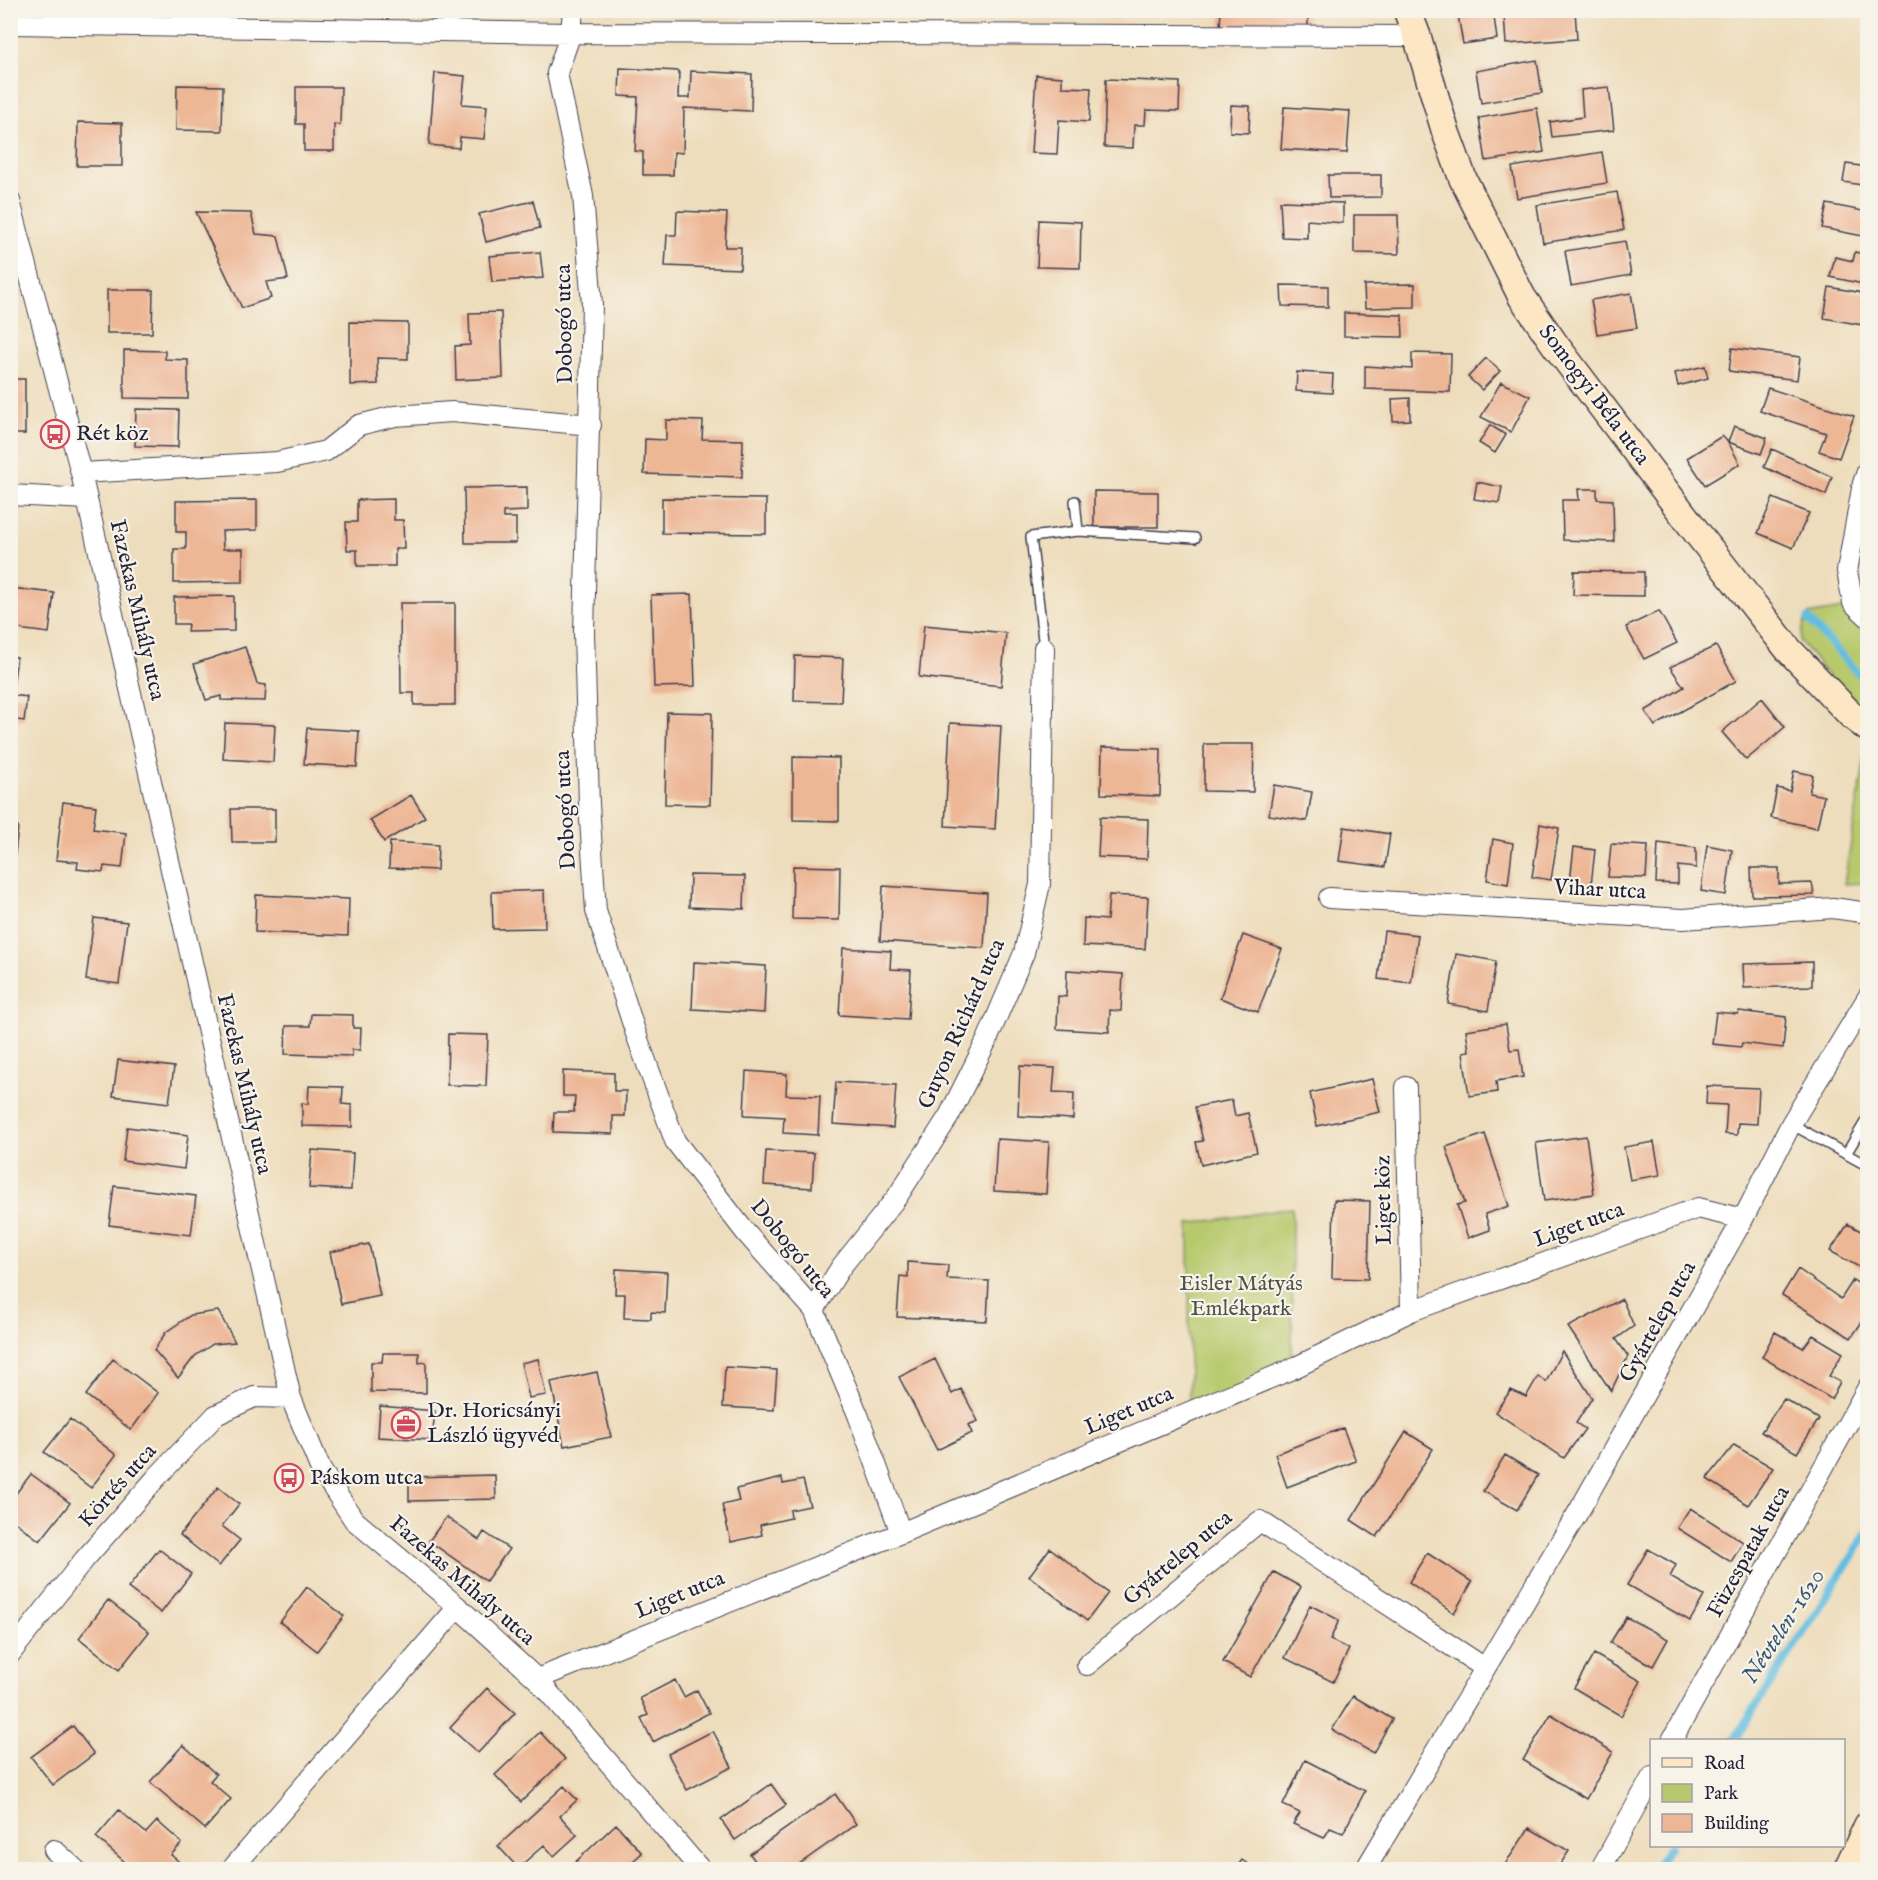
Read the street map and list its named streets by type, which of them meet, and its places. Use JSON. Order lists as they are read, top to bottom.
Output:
{
  "streets": {
    "main road": ["Somogyi Béla utca"],
    "street": [
      "Dobogó utca",
      "Fazekas Mihály utca",
      "Vihar utca",
      "Guyon Richárd utca",
      "Liget köz",
      "Liget utca",
      "Gyártelep utca",
      "Körtés utca",
      "Füzespatak utca"
    ]
  },
  "crossings": [
    ["Dobogó utca", "Guyon Richárd utca"],
    ["Dobogó utca", "Liget utca"],
    ["Fazekas Mihály utca", "Liget utca"],
    ["Fazekas Mihály utca", "Körtés utca"],
    ["Liget köz", "Liget utca"],
    ["Liget utca", "Gyártelep utca"]
  ],
  "water": ["Névtelen-1620"],
  "parks": ["Eisler Mátyás Emlékpark"],
  "places": {
    "bus stop": ["Rét köz", "Páskom utca"],
    "office": ["Dr. Horicsányi László ügyvéd"]
  },
  "legend": ["Road", "Park", "Building"]
}
